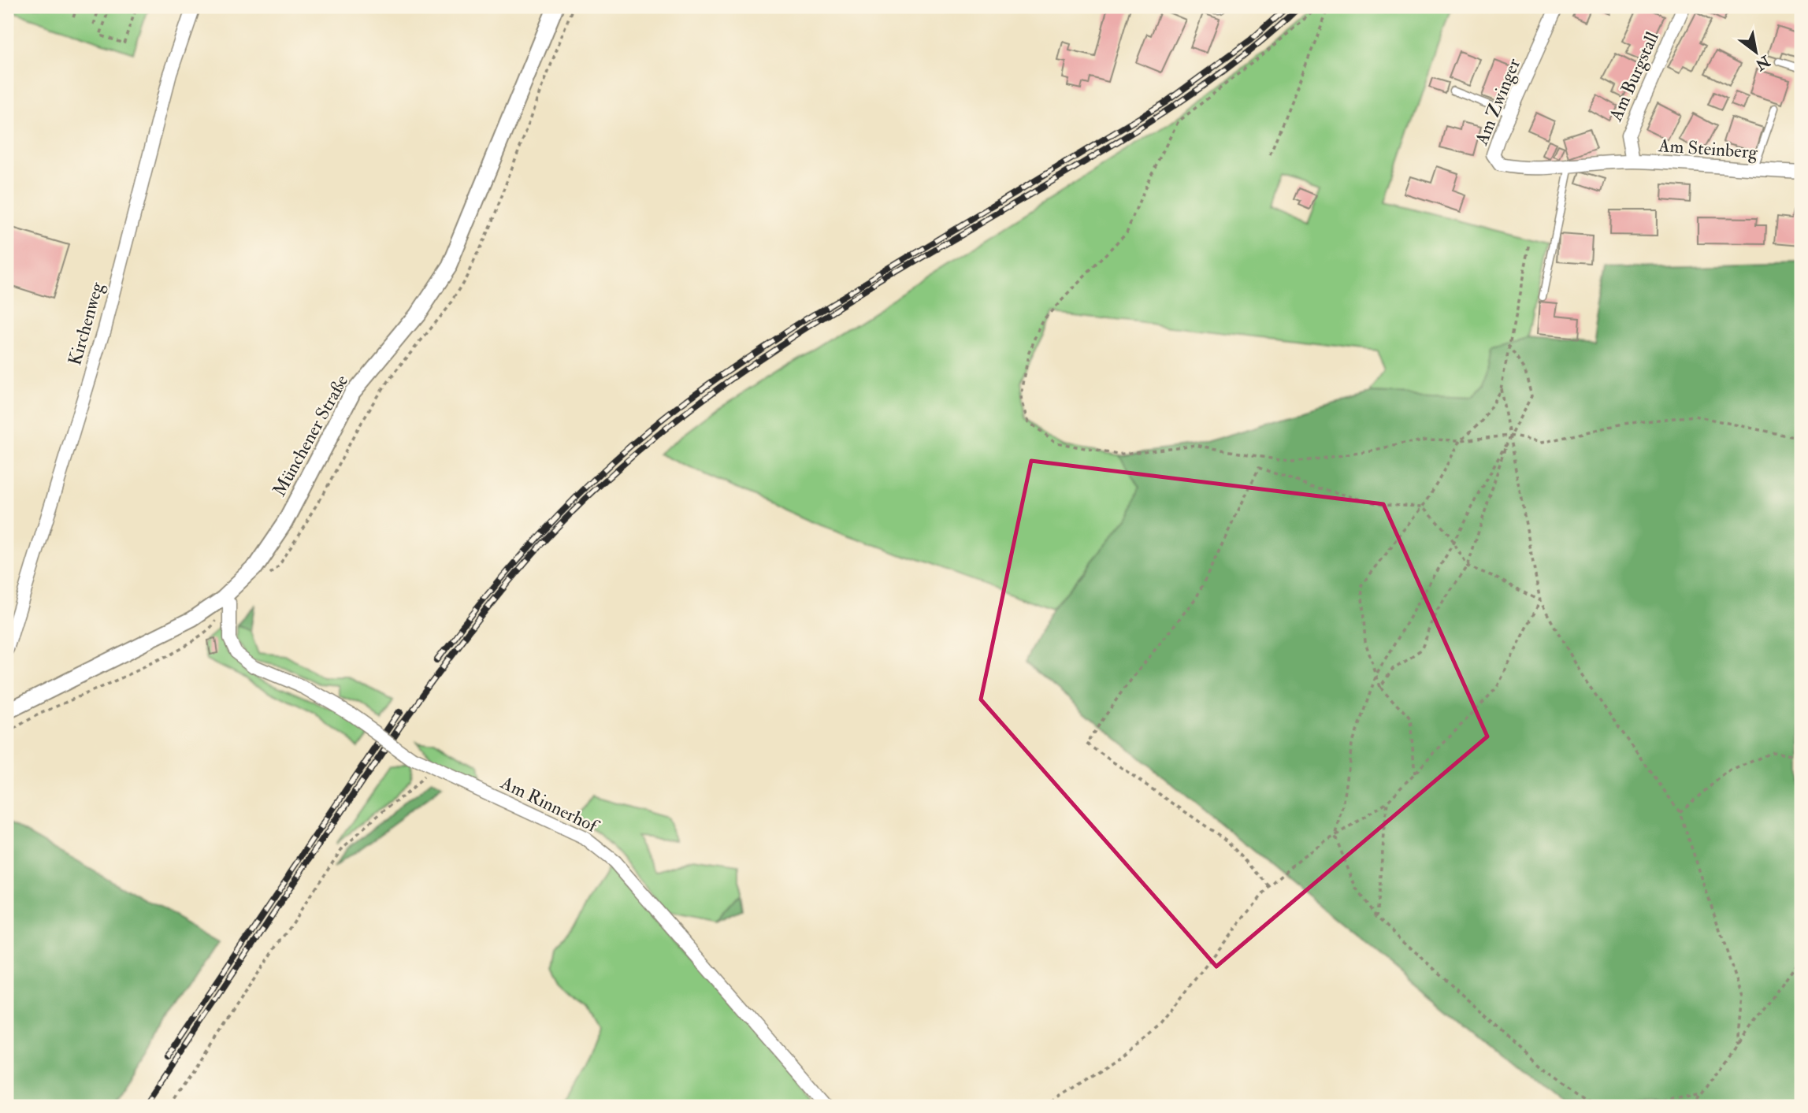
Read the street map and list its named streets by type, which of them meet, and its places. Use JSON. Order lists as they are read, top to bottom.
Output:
{
  "streets": {
    "street": [
      "Am Burgstall",
      "Am Zwinger",
      "Am Steinberg",
      "Kirchenweg",
      "Münchener Straße",
      "Am Rinnerhof"
    ]
  },
  "crossings": [
    ["Am Burgstall", "Am Steinberg"],
    ["Am Zwinger", "Am Steinberg"],
    ["Münchener Straße", "Am Rinnerhof"]
  ],
  "north": "bottom right"
}
